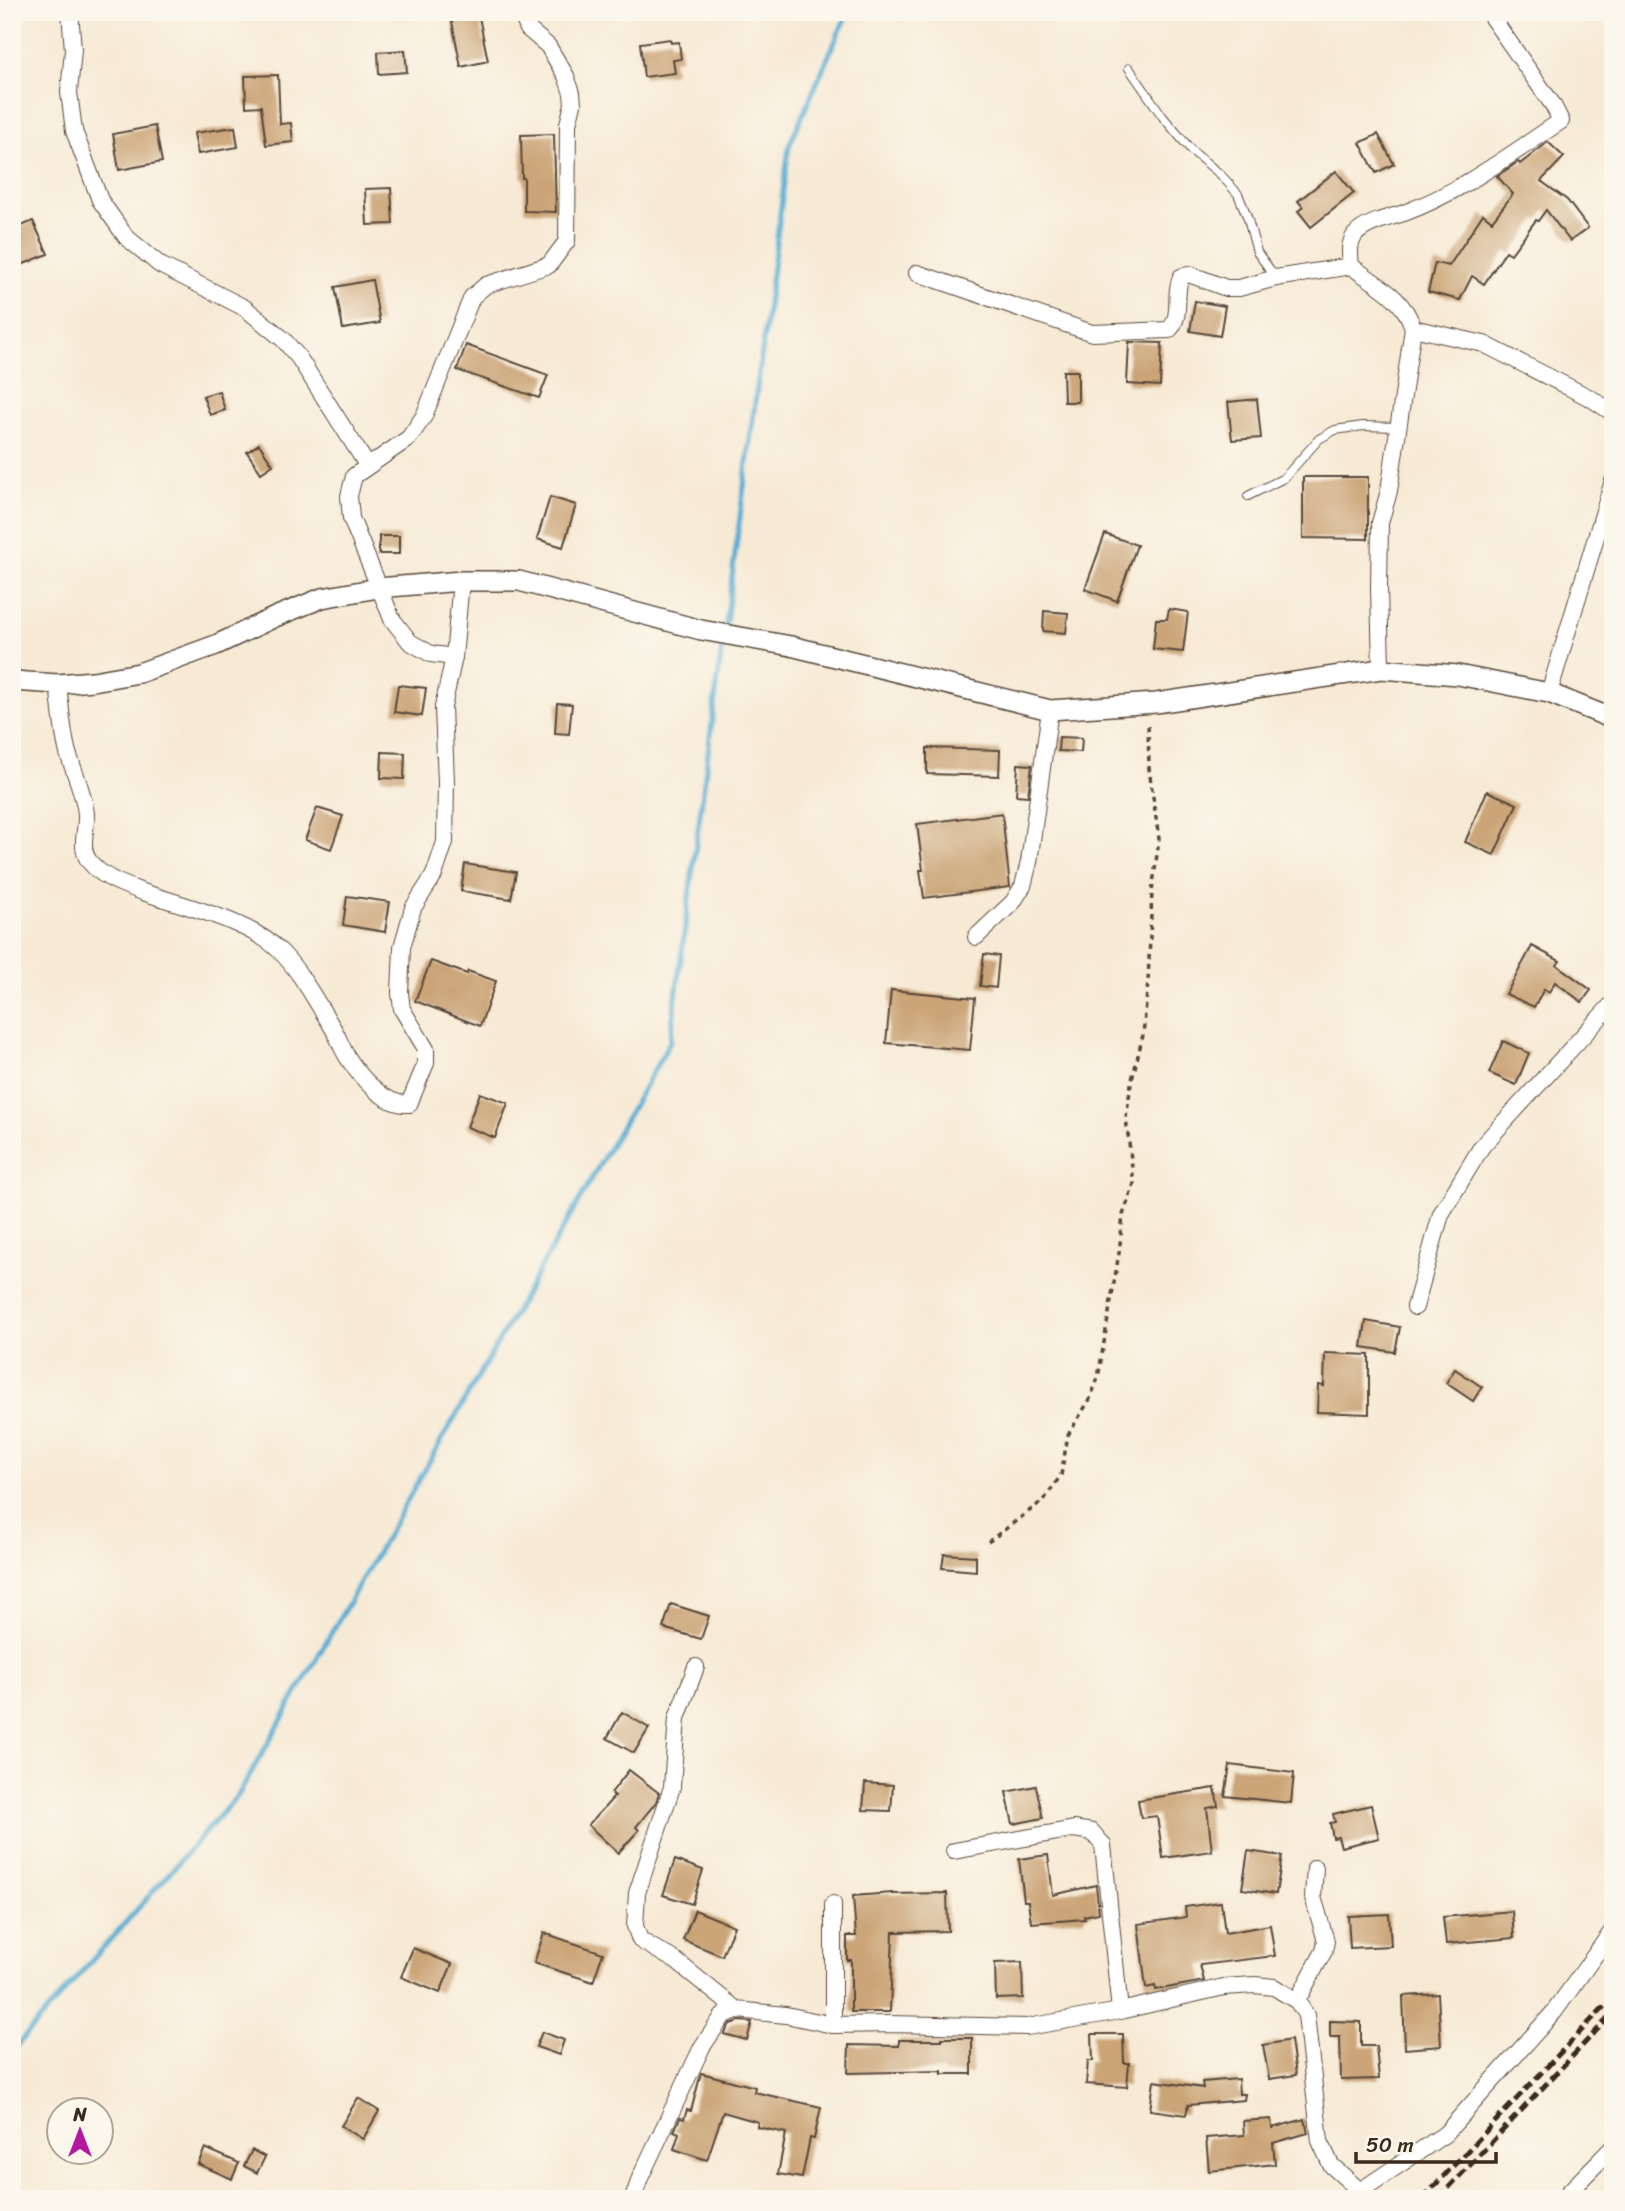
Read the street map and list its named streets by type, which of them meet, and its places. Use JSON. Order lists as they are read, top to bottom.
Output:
{
  "scale_bar": "50 m",
  "north": "top"
}
